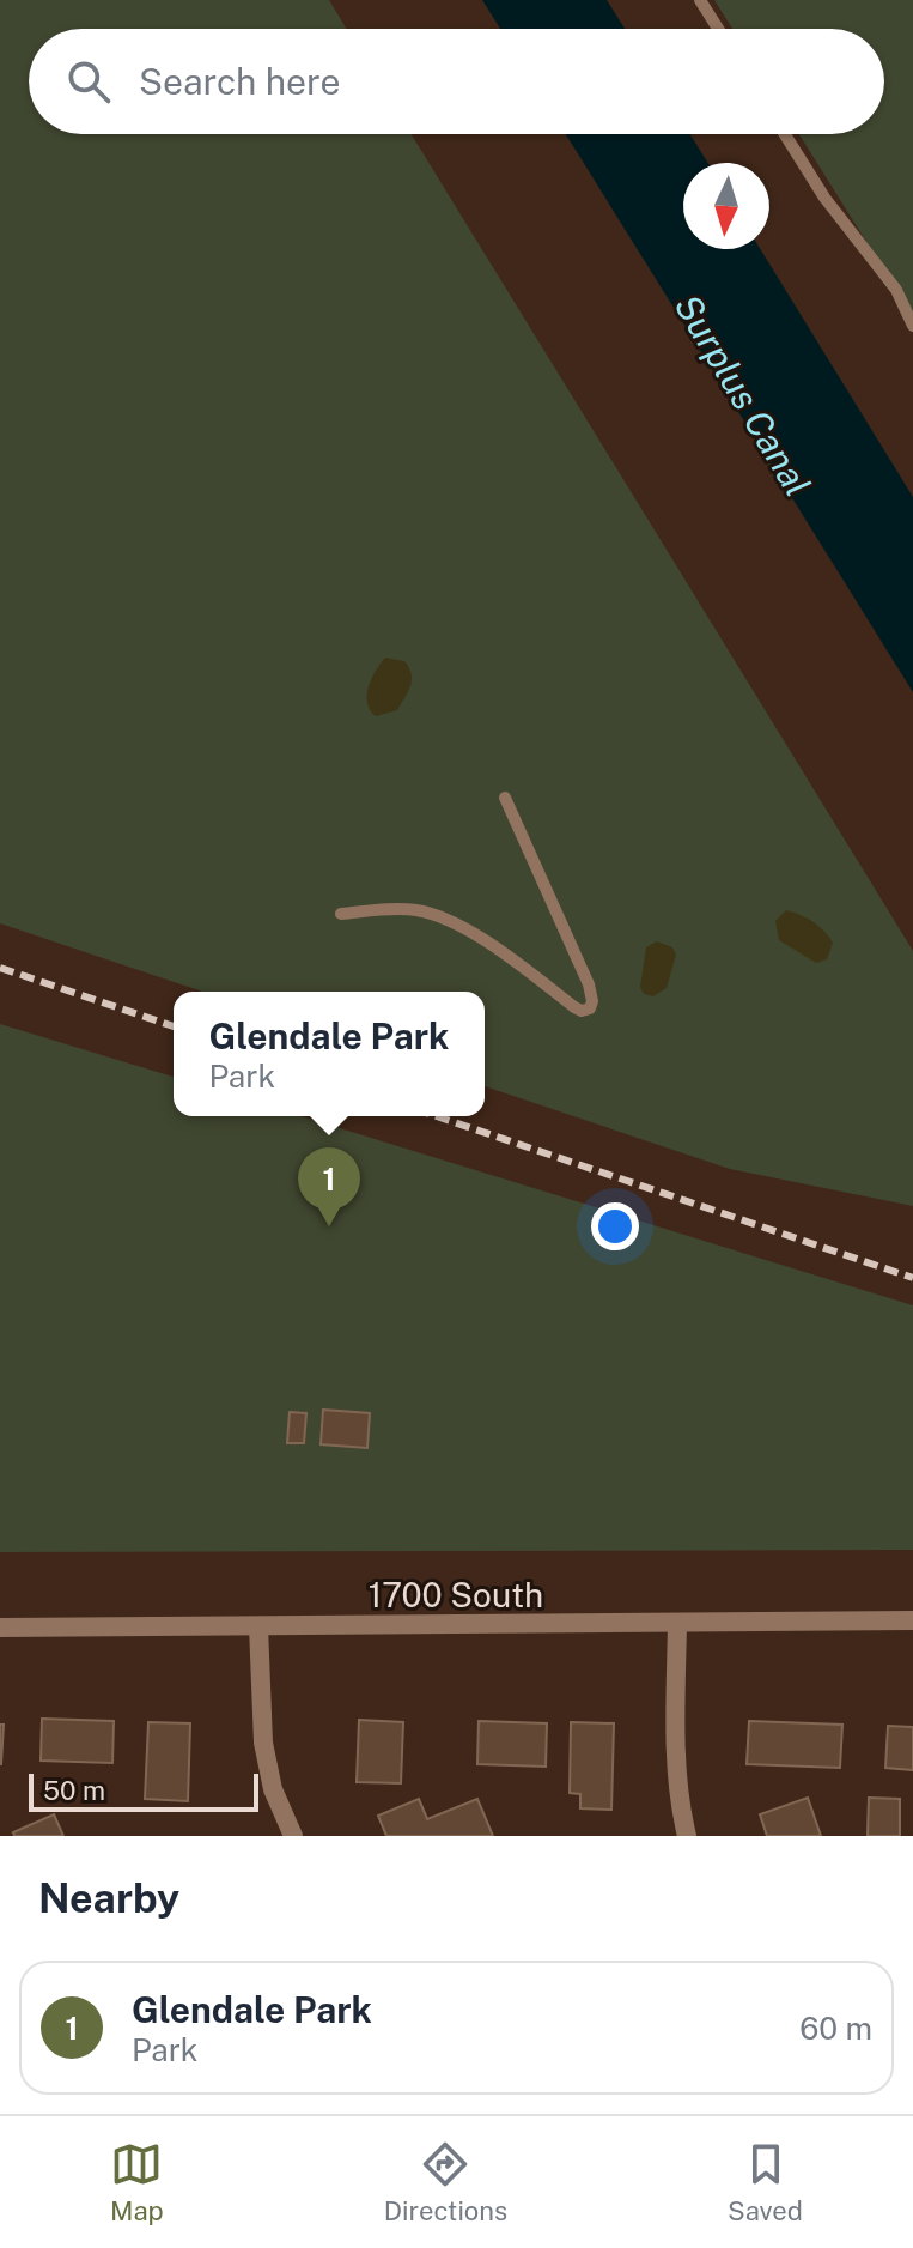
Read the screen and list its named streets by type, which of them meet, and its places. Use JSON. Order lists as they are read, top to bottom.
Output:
{
  "streets": {
    "street": ["1700 South"]
  },
  "water": ["Surplus Canal"],
  "scale_bar": "50 m",
  "north": "bottom",
  "page": {
    "search": "Search here",
    "popup": ["Glendale Park", "Park"],
    "pins": "1",
    "scale": "50 m",
    "heading": "Nearby",
    "list": [
      {
        "mark": "1",
        "name": "Glendale Park",
        "note": "Park",
        "value": "60 m"
      }
    ],
    "nav": ["Map", "Directions", "Saved"]
  }
}
